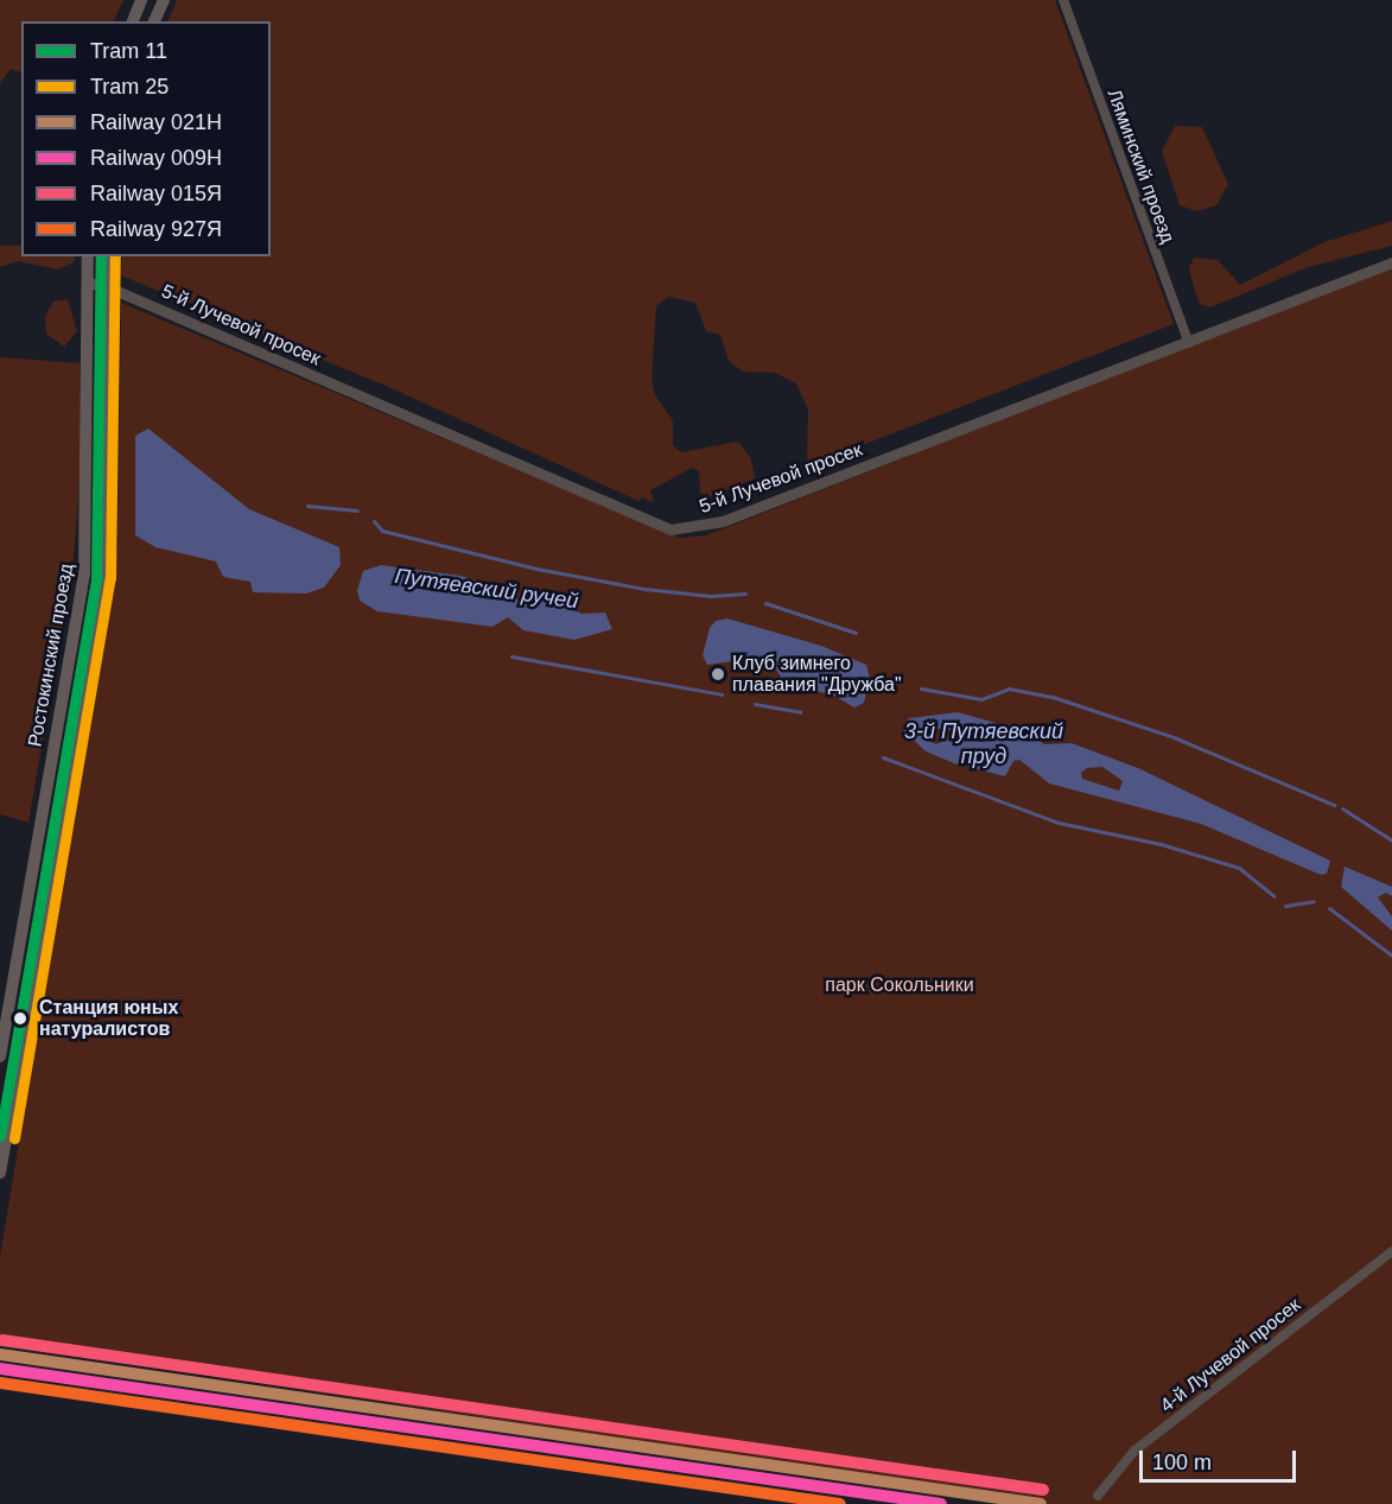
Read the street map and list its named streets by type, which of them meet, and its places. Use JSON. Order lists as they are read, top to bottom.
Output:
{
  "streets": {
    "main road": ["Ростокинский проезд"],
    "street": ["Ляминский проезд", "5-й Лучевой просек", "4-й Лучевой просек"]
  },
  "crossings": [
    ["Ляминский проезд", "5-й Лучевой просек"],
    ["5-й Лучевой просек", "Ростокинский проезд"]
  ],
  "water": ["Путяевский ручей", "3-й Путяевский пруд"],
  "parks": ["парк Сокольники"],
  "places": ["Клуб зимнего плавания \"Дружба\"", "Станция юных натуралистов"],
  "lines": [
    "tram line 11",
    "tram line 25",
    "rail line 015Я",
    "rail line 021Н",
    "rail line 009Н",
    "rail line 927Я"
  ],
  "legend": [
    "Tram 11",
    "Tram 25",
    "Railway 021Н",
    "Railway 009Н",
    "Railway 015Я",
    "Railway 927Я"
  ],
  "scale_bar": "100 m"
}
